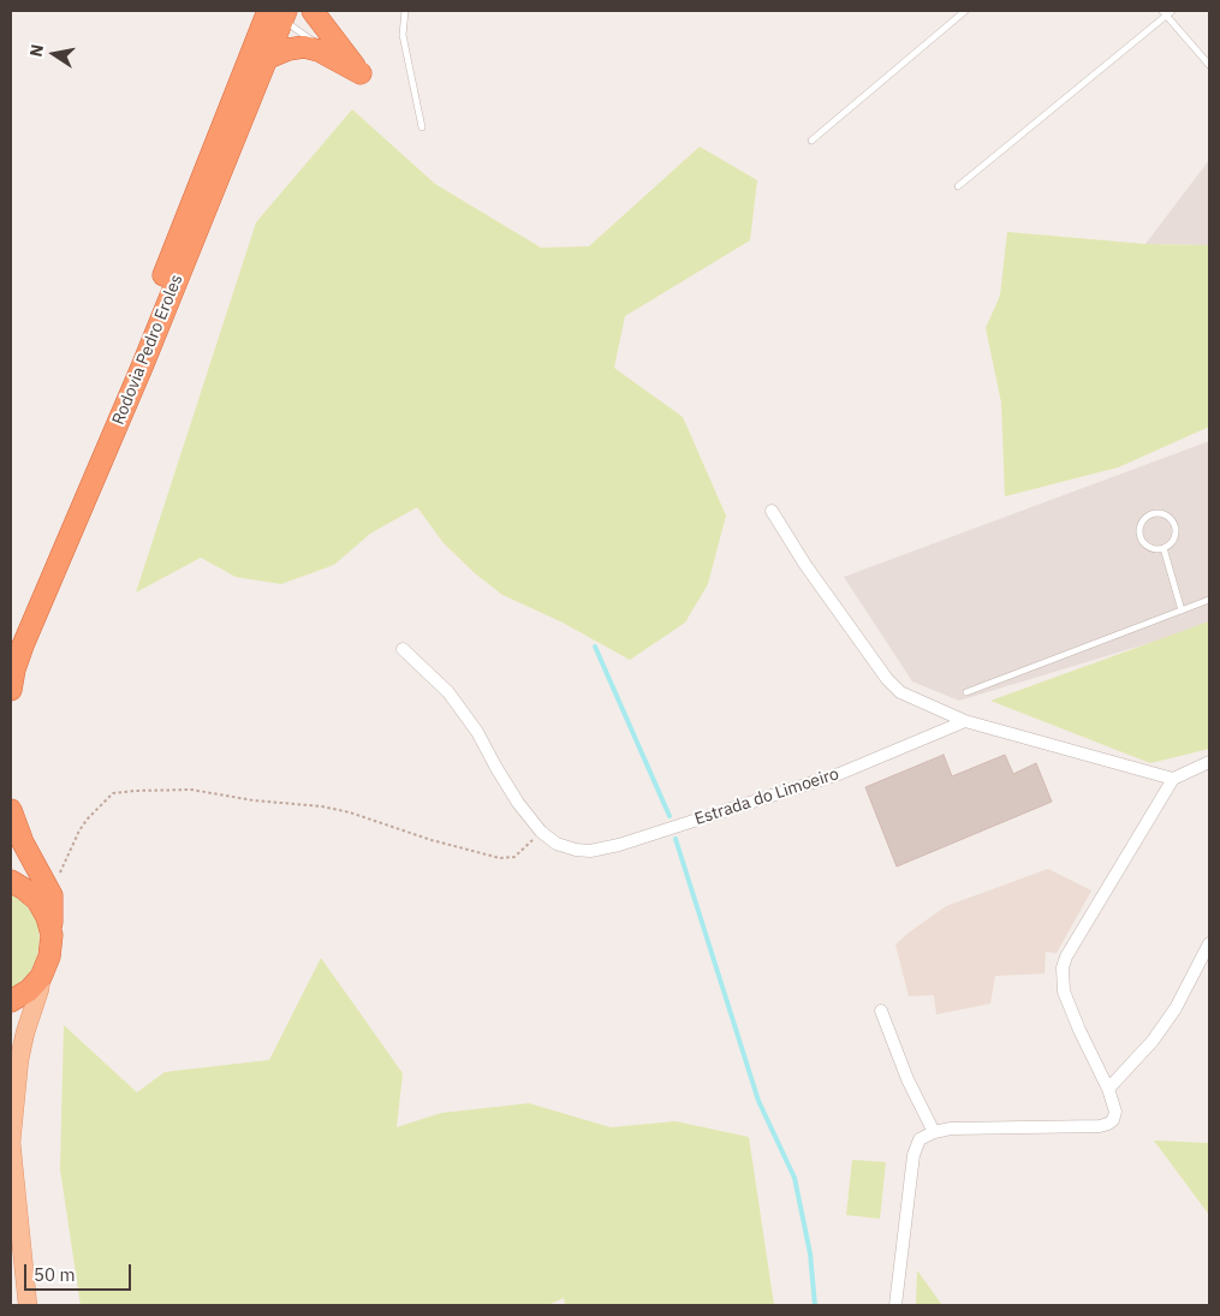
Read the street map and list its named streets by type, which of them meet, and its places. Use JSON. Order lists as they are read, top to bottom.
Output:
{
  "streets": {
    "highway": ["Rodovia Pedro Eroles"],
    "street": ["Estrada do Limoeiro"]
  },
  "scale_bar": "50 m",
  "north": "left"
}
